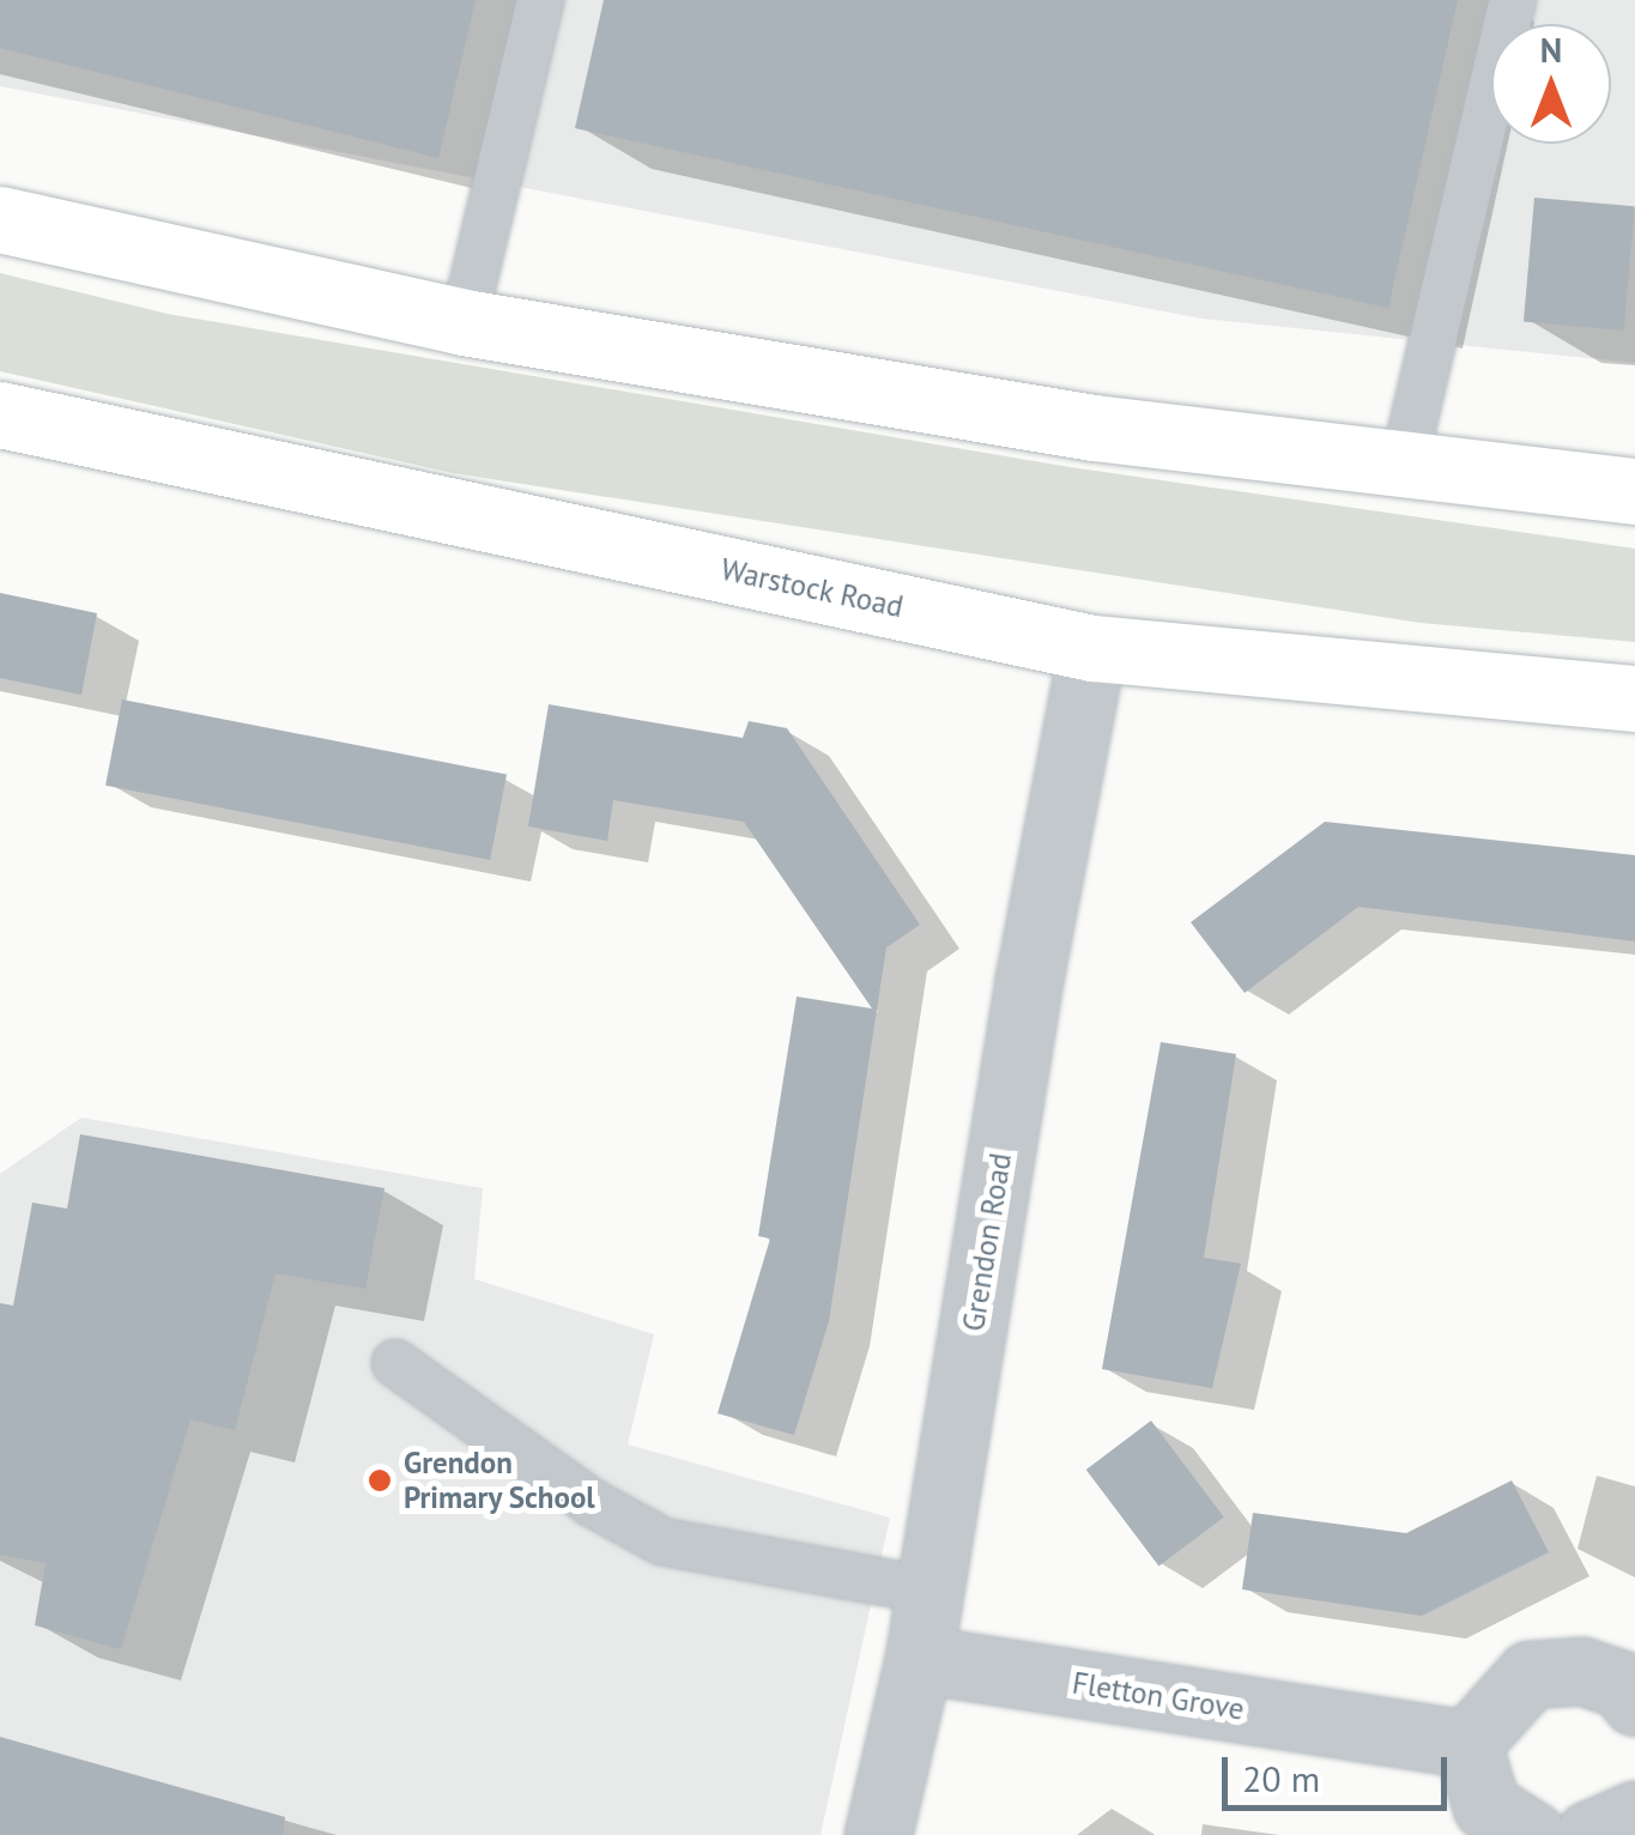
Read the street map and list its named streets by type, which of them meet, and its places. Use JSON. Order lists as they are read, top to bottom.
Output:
{
  "streets": {
    "street": ["Warstock Road", "Grendon Road", "Fletton Grove"]
  },
  "crossings": [
    ["Warstock Road", "Grendon Road"],
    ["Grendon Road", "Fletton Grove"]
  ],
  "places": ["Grendon Primary School"],
  "scale_bar": "20 m",
  "north": "top"
}
